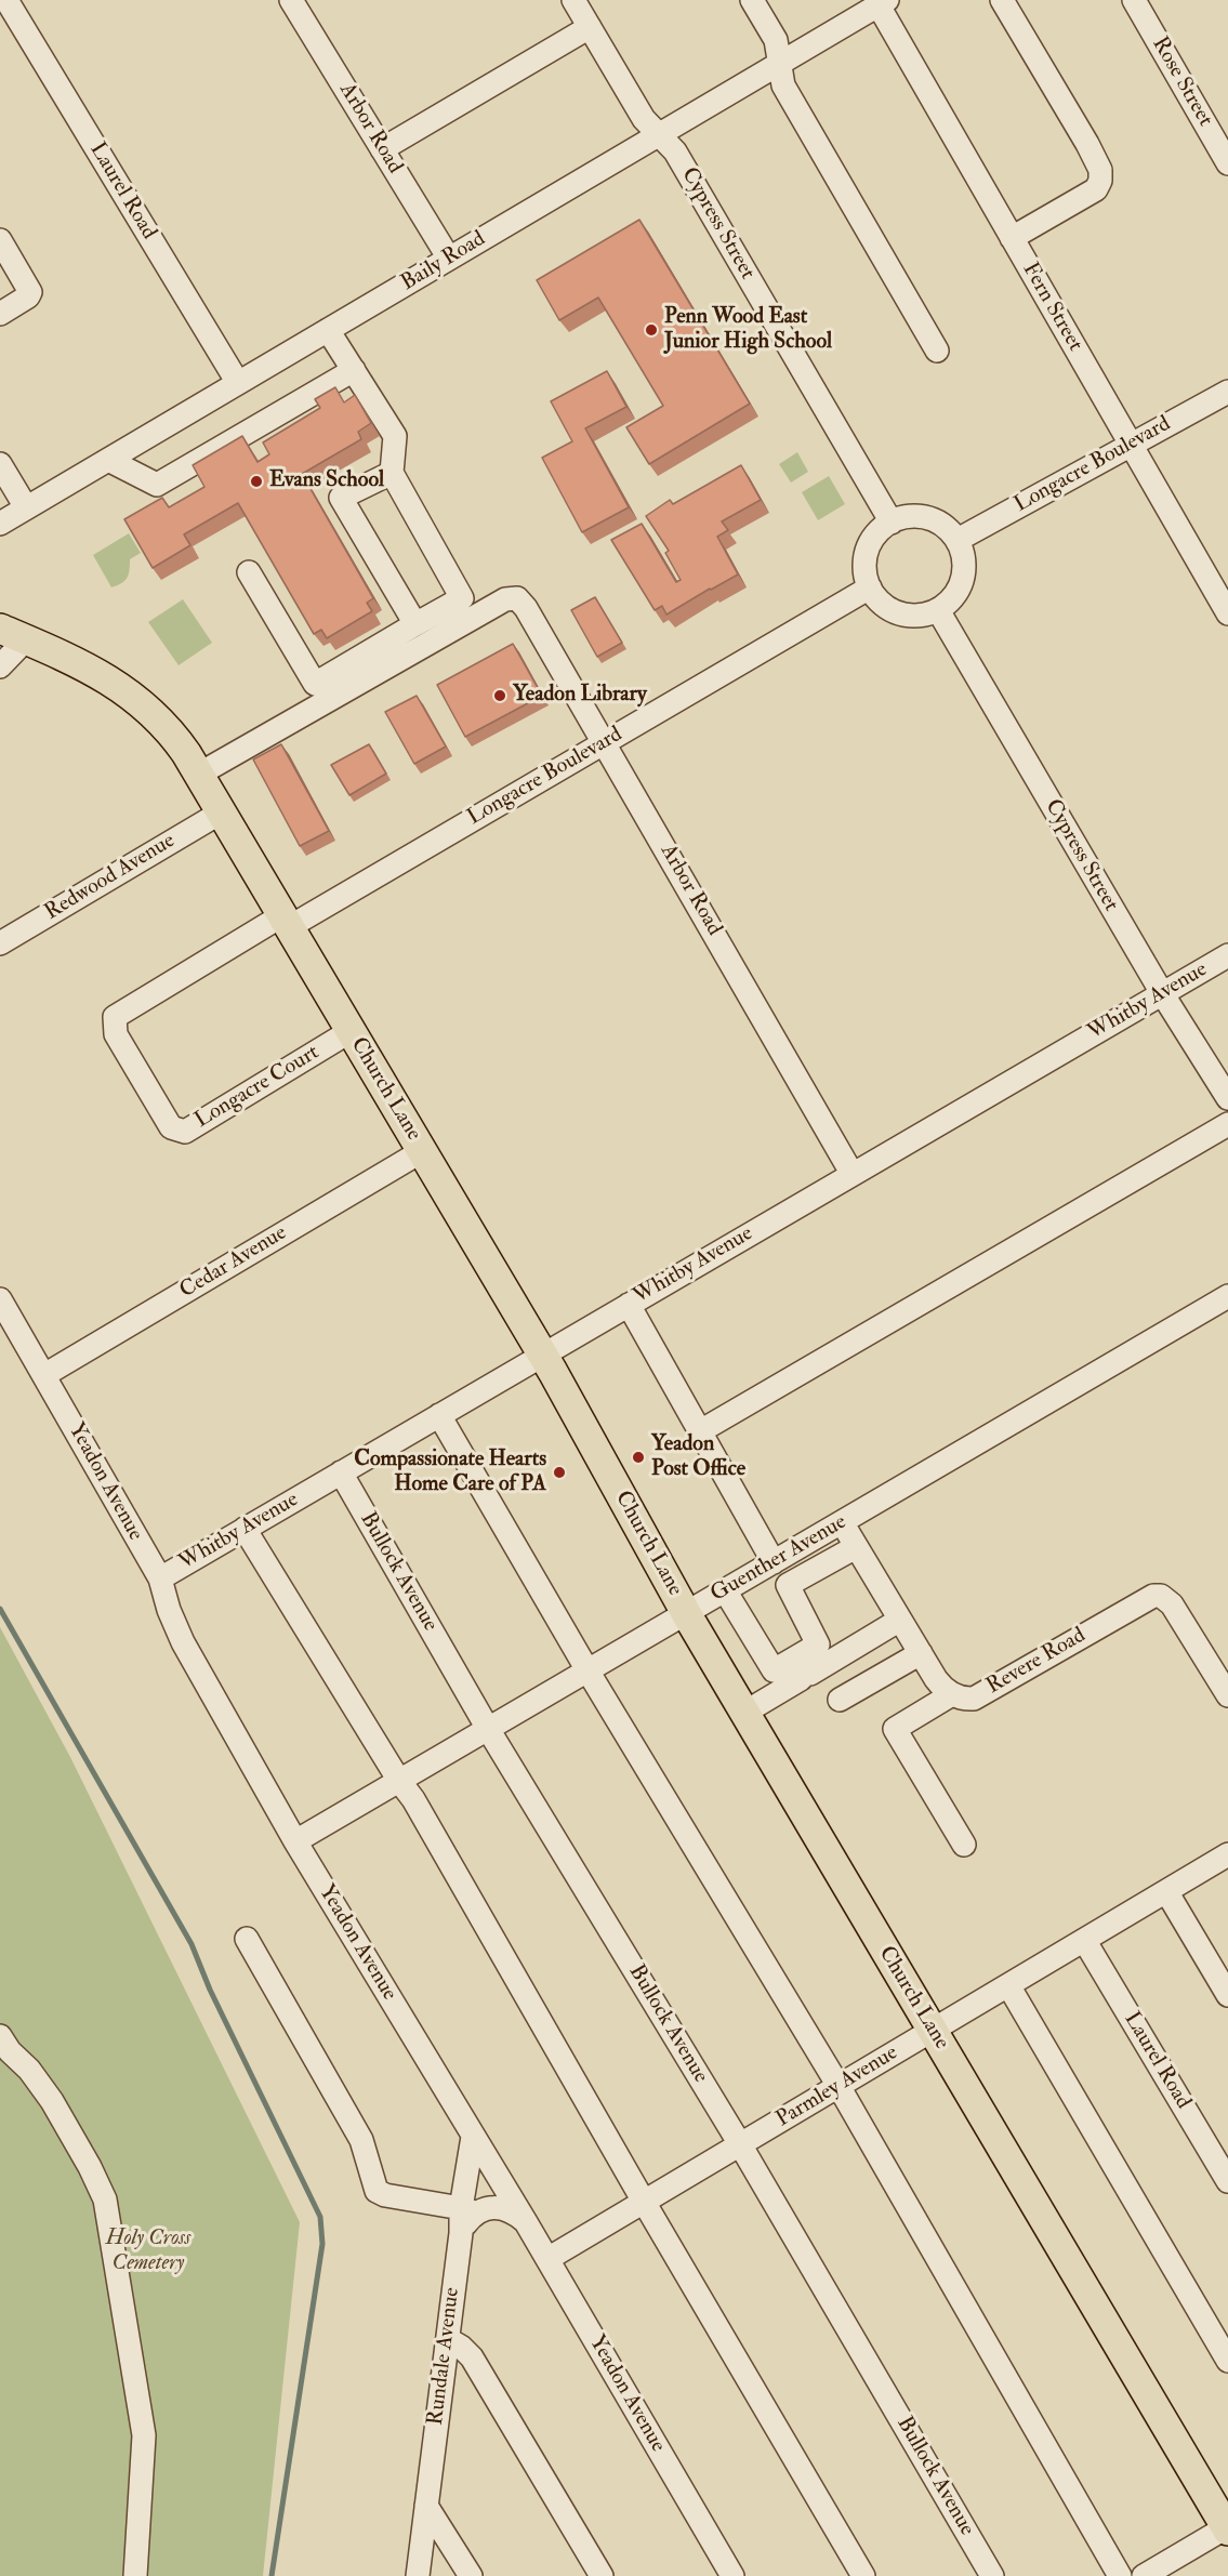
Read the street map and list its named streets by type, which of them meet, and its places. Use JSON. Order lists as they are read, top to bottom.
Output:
{
  "streets": {
    "main road": ["Church Lane"],
    "street": [
      "Rose Street",
      "Arbor Road",
      "Laurel Road",
      "Cypress Street",
      "Baily Road",
      "Fern Street",
      "Longacre Boulevard",
      "Redwood Avenue",
      "Whitby Avenue",
      "Longacre Court",
      "Cedar Avenue",
      "Yeadon Avenue",
      "Guenther Avenue",
      "Bullock Avenue",
      "Revere Road",
      "Parmley Avenue",
      "Rundale Avenue"
    ]
  },
  "crossings": [
    ["Arbor Road", "Baily Road"],
    ["Arbor Road", "Longacre Boulevard"],
    ["Arbor Road", "Whitby Avenue"],
    ["Arbor Road", "Church Lane"],
    ["Laurel Road", "Baily Road"],
    ["Laurel Road", "Parmley Avenue"],
    ["Cypress Street", "Baily Road"],
    ["Cypress Street", "Longacre Boulevard"],
    ["Cypress Street", "Whitby Avenue"],
    ["Baily Road", "Fern Street"],
    ["Fern Street", "Longacre Boulevard"],
    ["Longacre Boulevard", "Longacre Court"],
    ["Longacre Boulevard", "Church Lane"],
    ["Redwood Avenue", "Church Lane"],
    ["Whitby Avenue", "Church Lane"],
    ["Whitby Avenue", "Yeadon Avenue"],
    ["Whitby Avenue", "Bullock Avenue"],
    ["Longacre Court", "Church Lane"],
    ["Church Lane", "Cedar Avenue"],
    ["Church Lane", "Guenther Avenue"],
    ["Church Lane", "Parmley Avenue"],
    ["Cedar Avenue", "Yeadon Avenue"],
    ["Yeadon Avenue", "Guenther Avenue"],
    ["Yeadon Avenue", "Parmley Avenue"],
    ["Yeadon Avenue", "Rundale Avenue"],
    ["Guenther Avenue", "Bullock Avenue"],
    ["Bullock Avenue", "Parmley Avenue"]
  ],
  "parks": ["Holy Cross Cemetery"],
  "places": [
    "Penn Wood East Junior High School",
    "Evans School",
    "Yeadon Library",
    "Yeadon Post Office",
    "Compassionate Hearts Home Care of PA"
  ]
}
